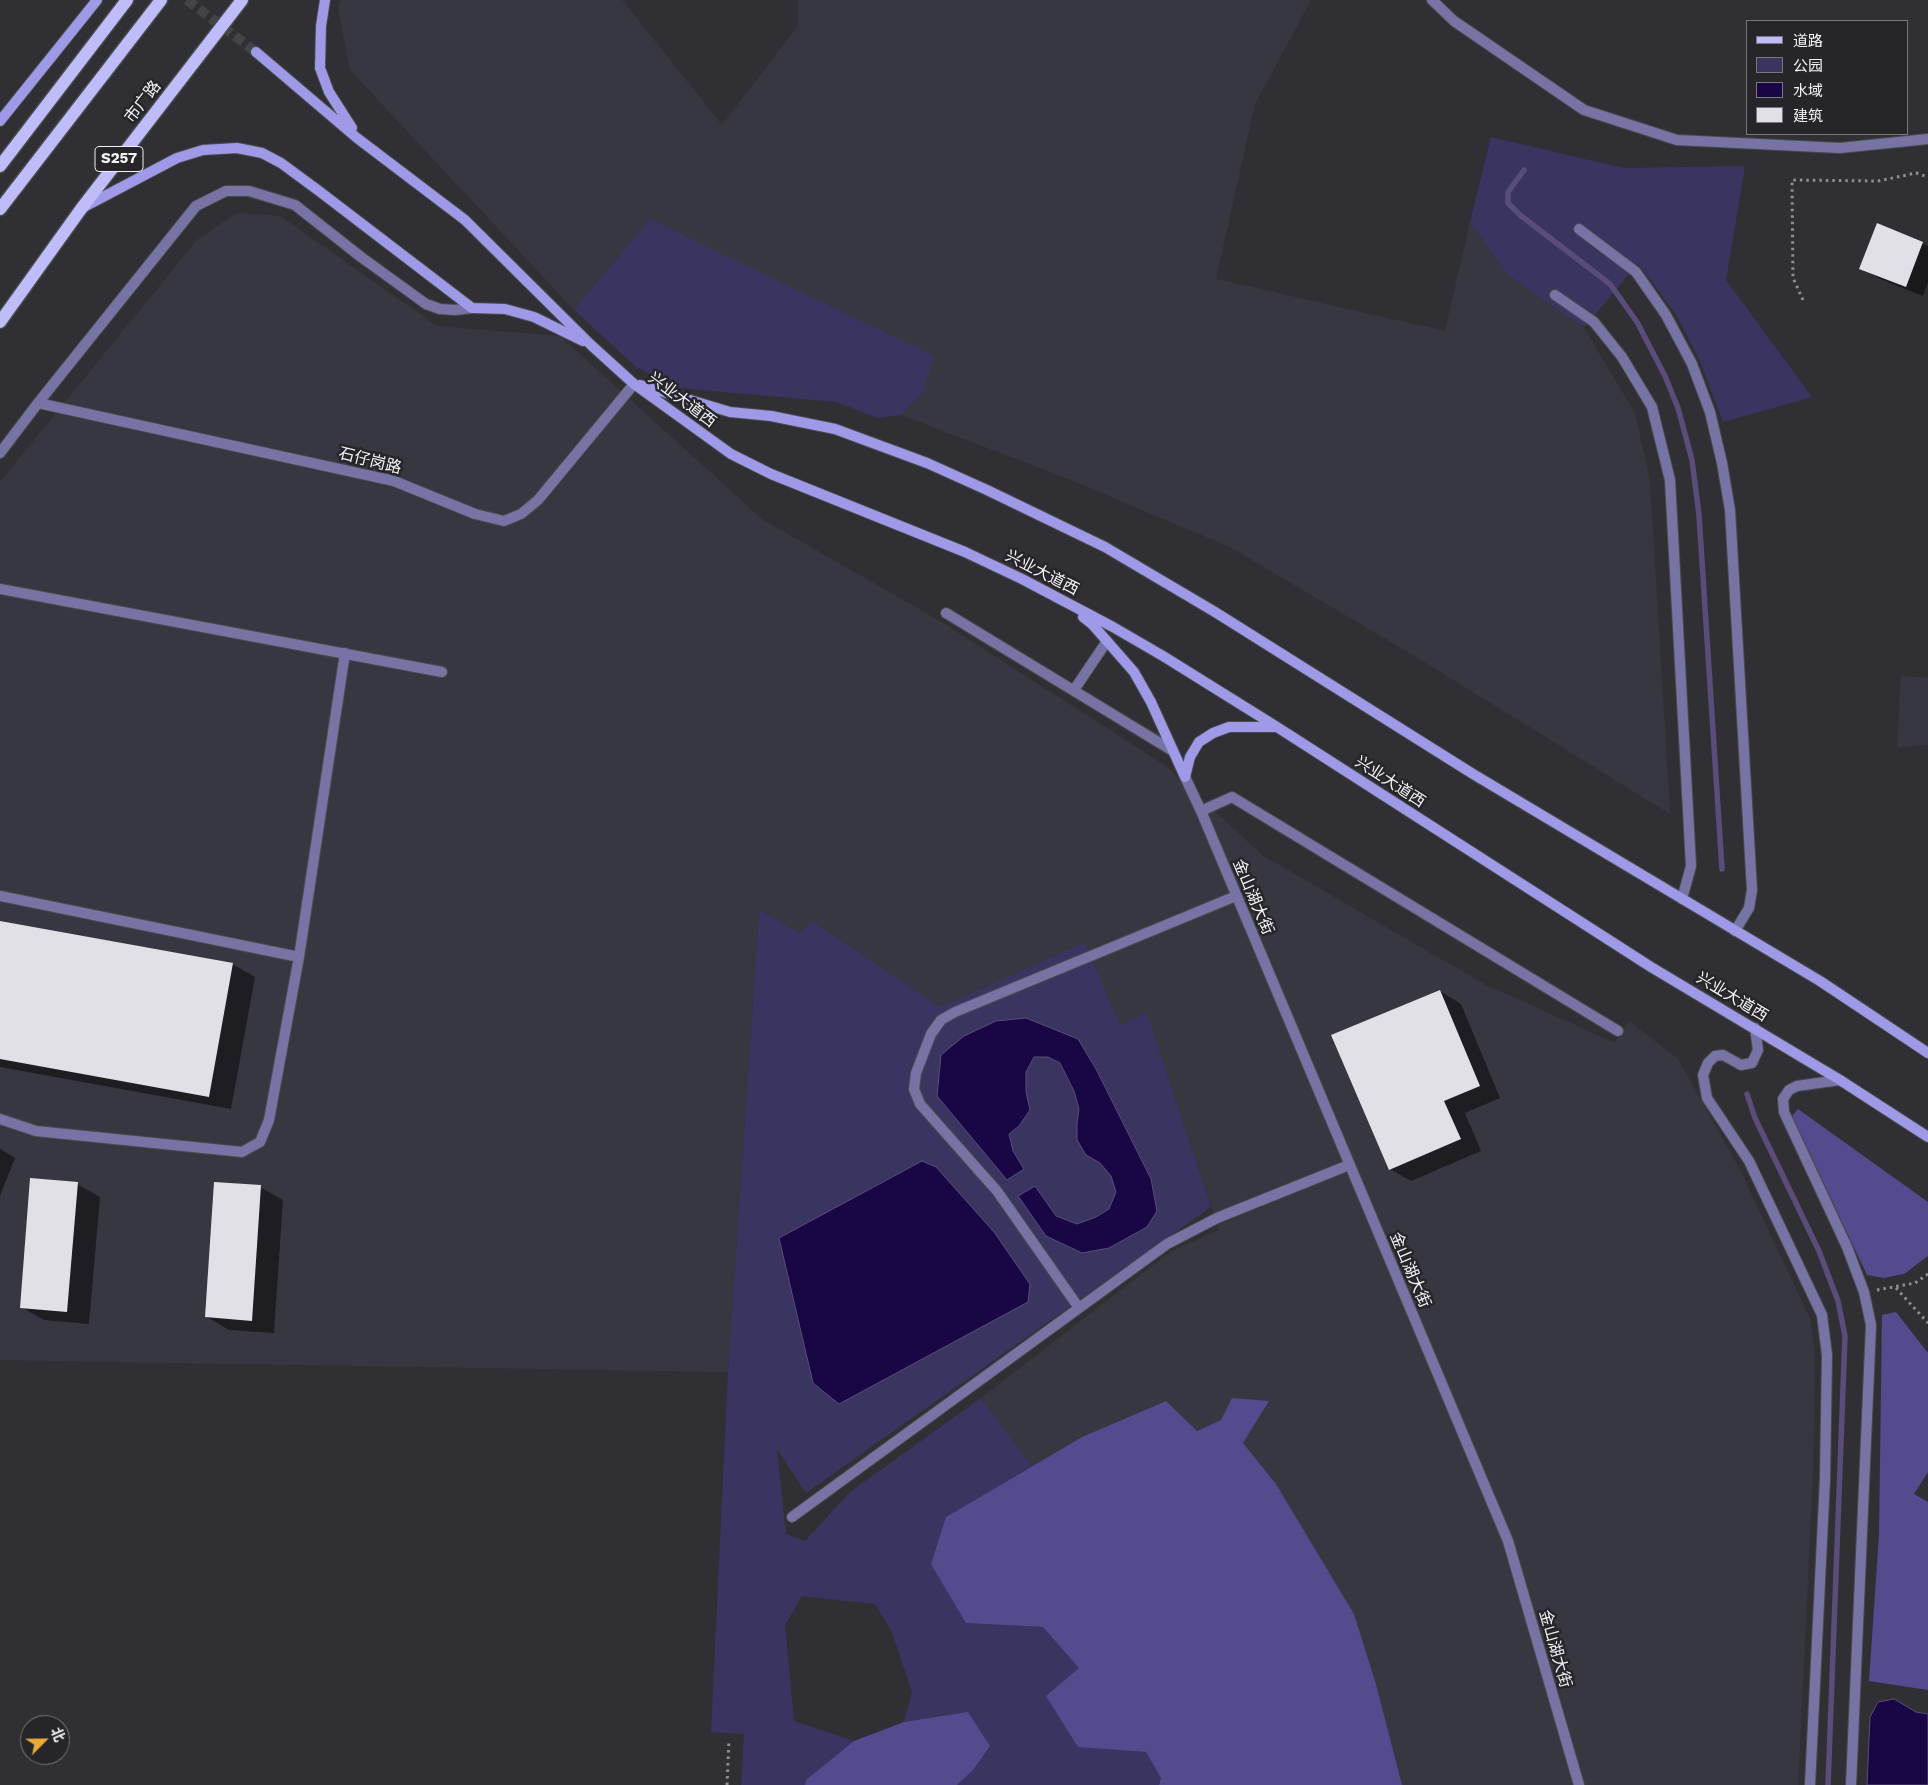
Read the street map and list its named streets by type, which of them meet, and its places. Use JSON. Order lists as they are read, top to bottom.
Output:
{
  "streets": {
    "main road": ["市广路", "S257"],
    "street": ["兴业大道西", "石仔岗路", "金山湖大街"]
  },
  "crossings": [
    ["兴业大道西", "石仔岗路"]
  ],
  "legend": [
    "道路",
    "公园",
    "水域",
    "建筑"
  ],
  "north": "top right"
}
